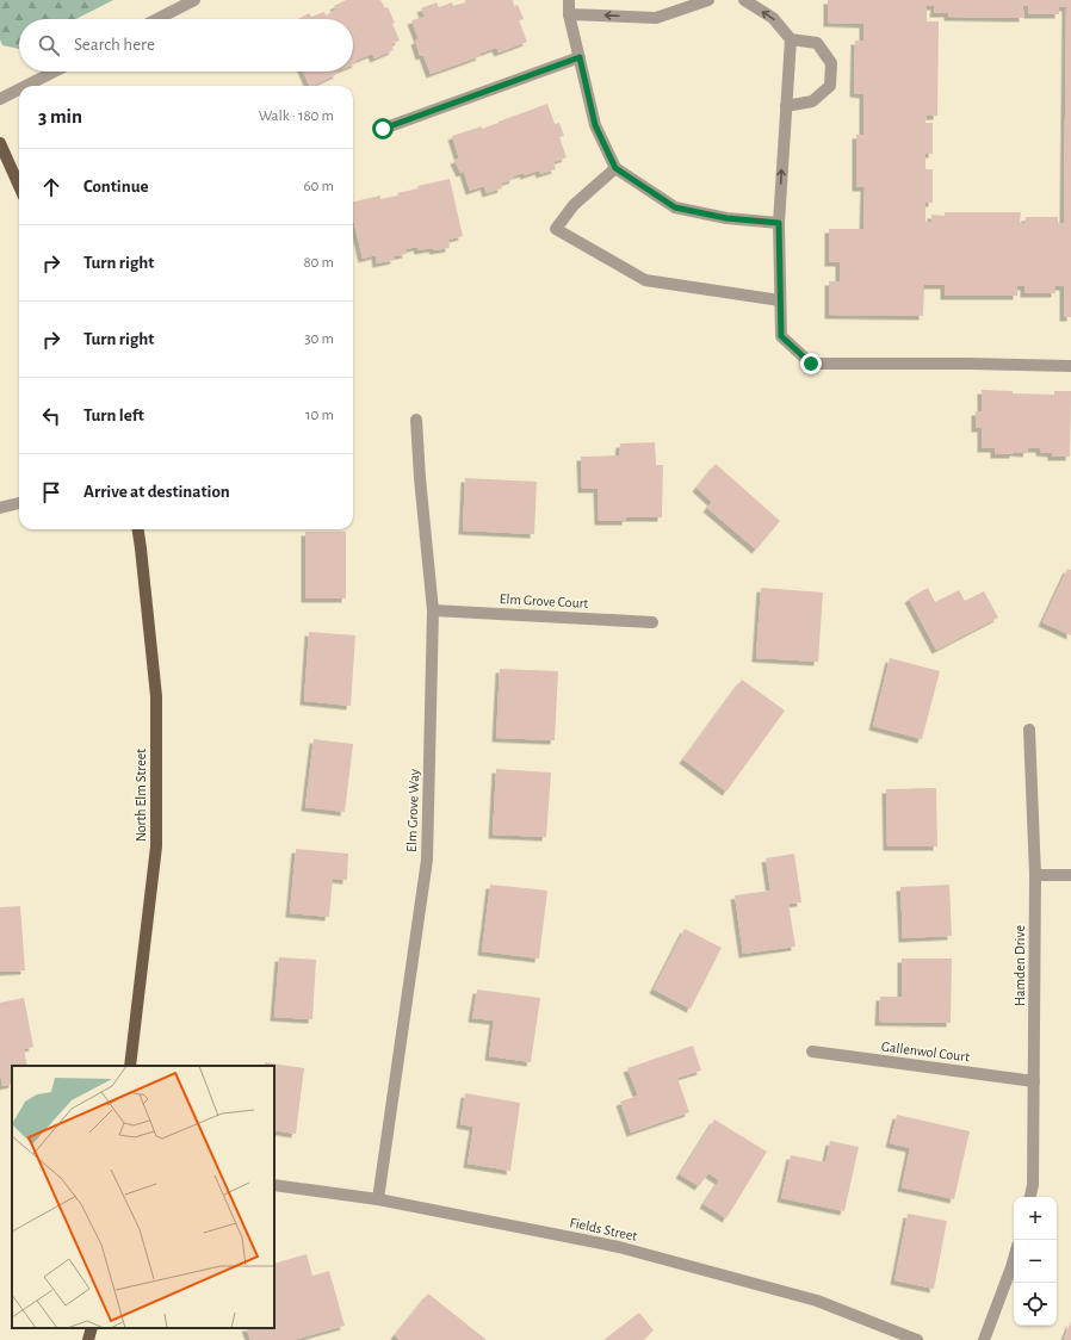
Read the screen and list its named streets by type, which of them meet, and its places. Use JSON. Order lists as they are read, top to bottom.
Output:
{
  "streets": {
    "main road": ["North Elm Street"],
    "street": [
      "Elm Grove Court",
      "Elm Grove Way",
      "Hamden Drive",
      "Gallenwol Court",
      "Fields Street"
    ]
  },
  "crossings": [
    ["Elm Grove Court", "Elm Grove Way"],
    ["Elm Grove Way", "Fields Street"],
    ["Hamden Drive", "Gallenwol Court"]
  ],
  "page": {
    "search": "Search here",
    "heading": ["3 min", "Walk · 180 m"],
    "list": [
      ["Continue", "60 m"],
      ["Turn right", "80 m"],
      ["Turn right", "30 m"],
      ["Turn left", "10 m"],
      "Arrive at destination"
    ],
    "map_buttons": ["+", "−"]
  }
}
